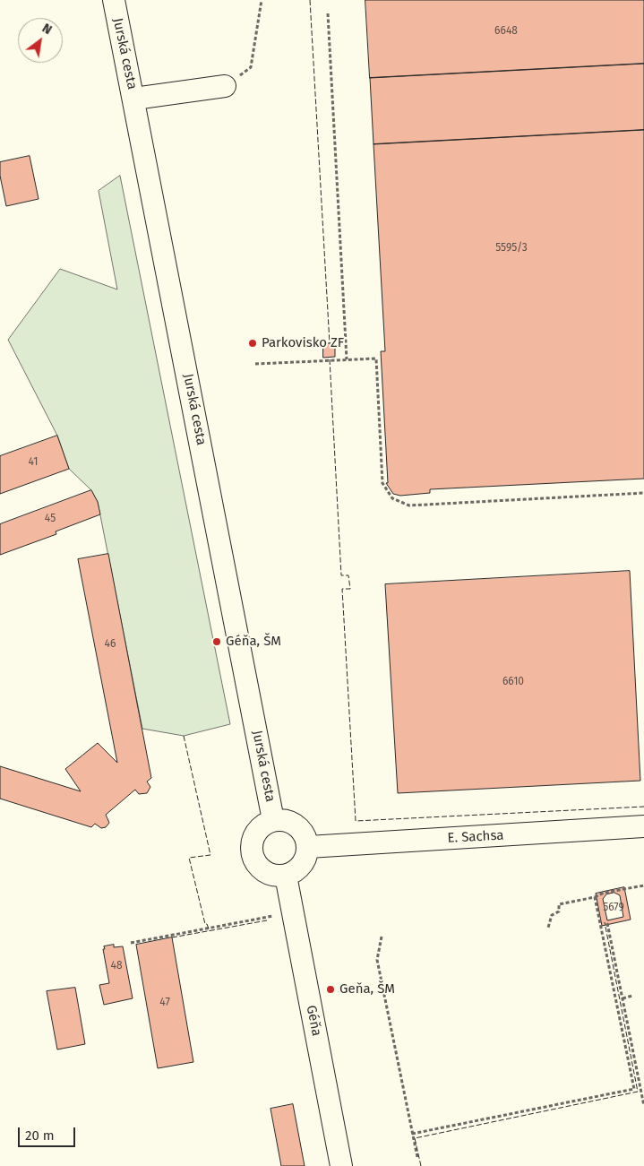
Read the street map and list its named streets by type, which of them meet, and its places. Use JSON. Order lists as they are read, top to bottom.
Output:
{
  "streets": {
    "street": ["Jurská cesta", "E. Sachsa", "Géňa"]
  },
  "crossings": [
    ["Jurská cesta", "E. Sachsa"],
    ["Jurská cesta", "Géňa"],
    ["E. Sachsa", "Géňa"]
  ],
  "places": ["Parkovisko ZF", "Géňa, ŠM", "Geňa, ŠM"],
  "house_numbers": [
    "6648",
    "5595/3",
    "41",
    "45",
    "46",
    "6610",
    "5679",
    "48",
    "47"
  ],
  "scale_bar": "20 m",
  "north": "top right"
}
